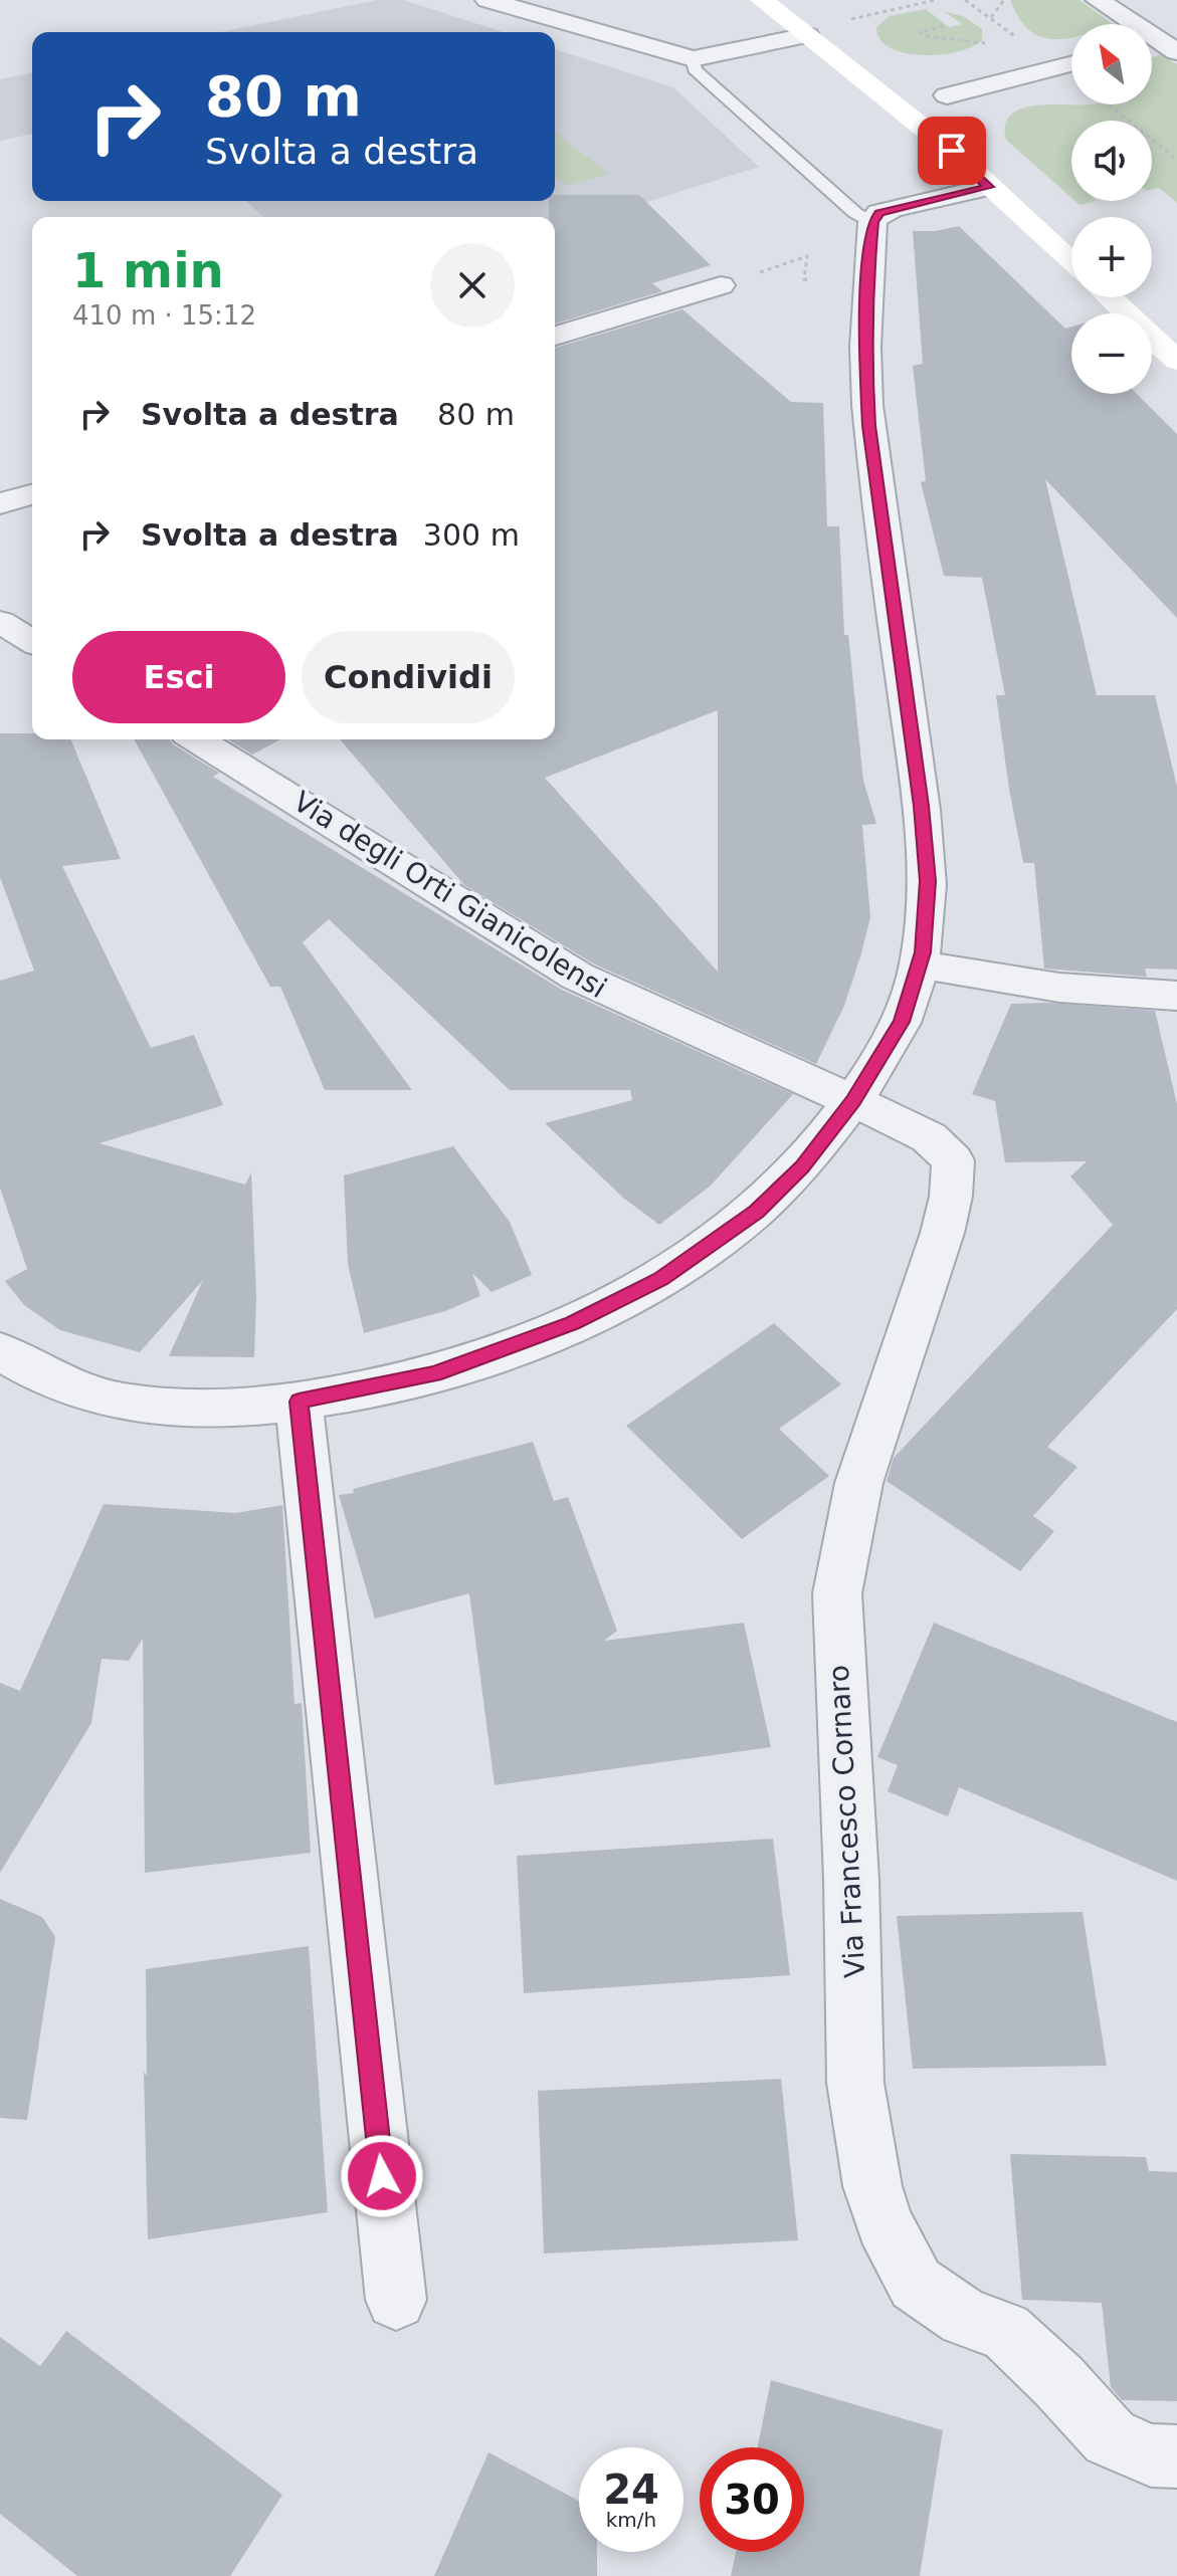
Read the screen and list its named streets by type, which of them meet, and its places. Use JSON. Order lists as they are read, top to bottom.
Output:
{
  "streets": {
    "street": ["Via degli Orti Gianicolensi", "Via Francesco Cornaro"]
  },
  "crossings": [
    ["Via degli Orti Gianicolensi", "Via Francesco Cornaro"]
  ],
  "north": "top left",
  "page": {
    "map_buttons": ["+", "−"],
    "turn": ["80 m", "Svolta a destra"],
    "heading": ["1 min", "410 m · 15:12"],
    "list": [
      {
        "name": "Svolta a destra",
        "value": "80 m"
      },
      {
        "name": "Svolta a destra",
        "value": "300 m"
      }
    ],
    "buttons": ["Esci", "Condividi"],
    "speed": "24 km/h",
    "limit": "30"
  }
}
